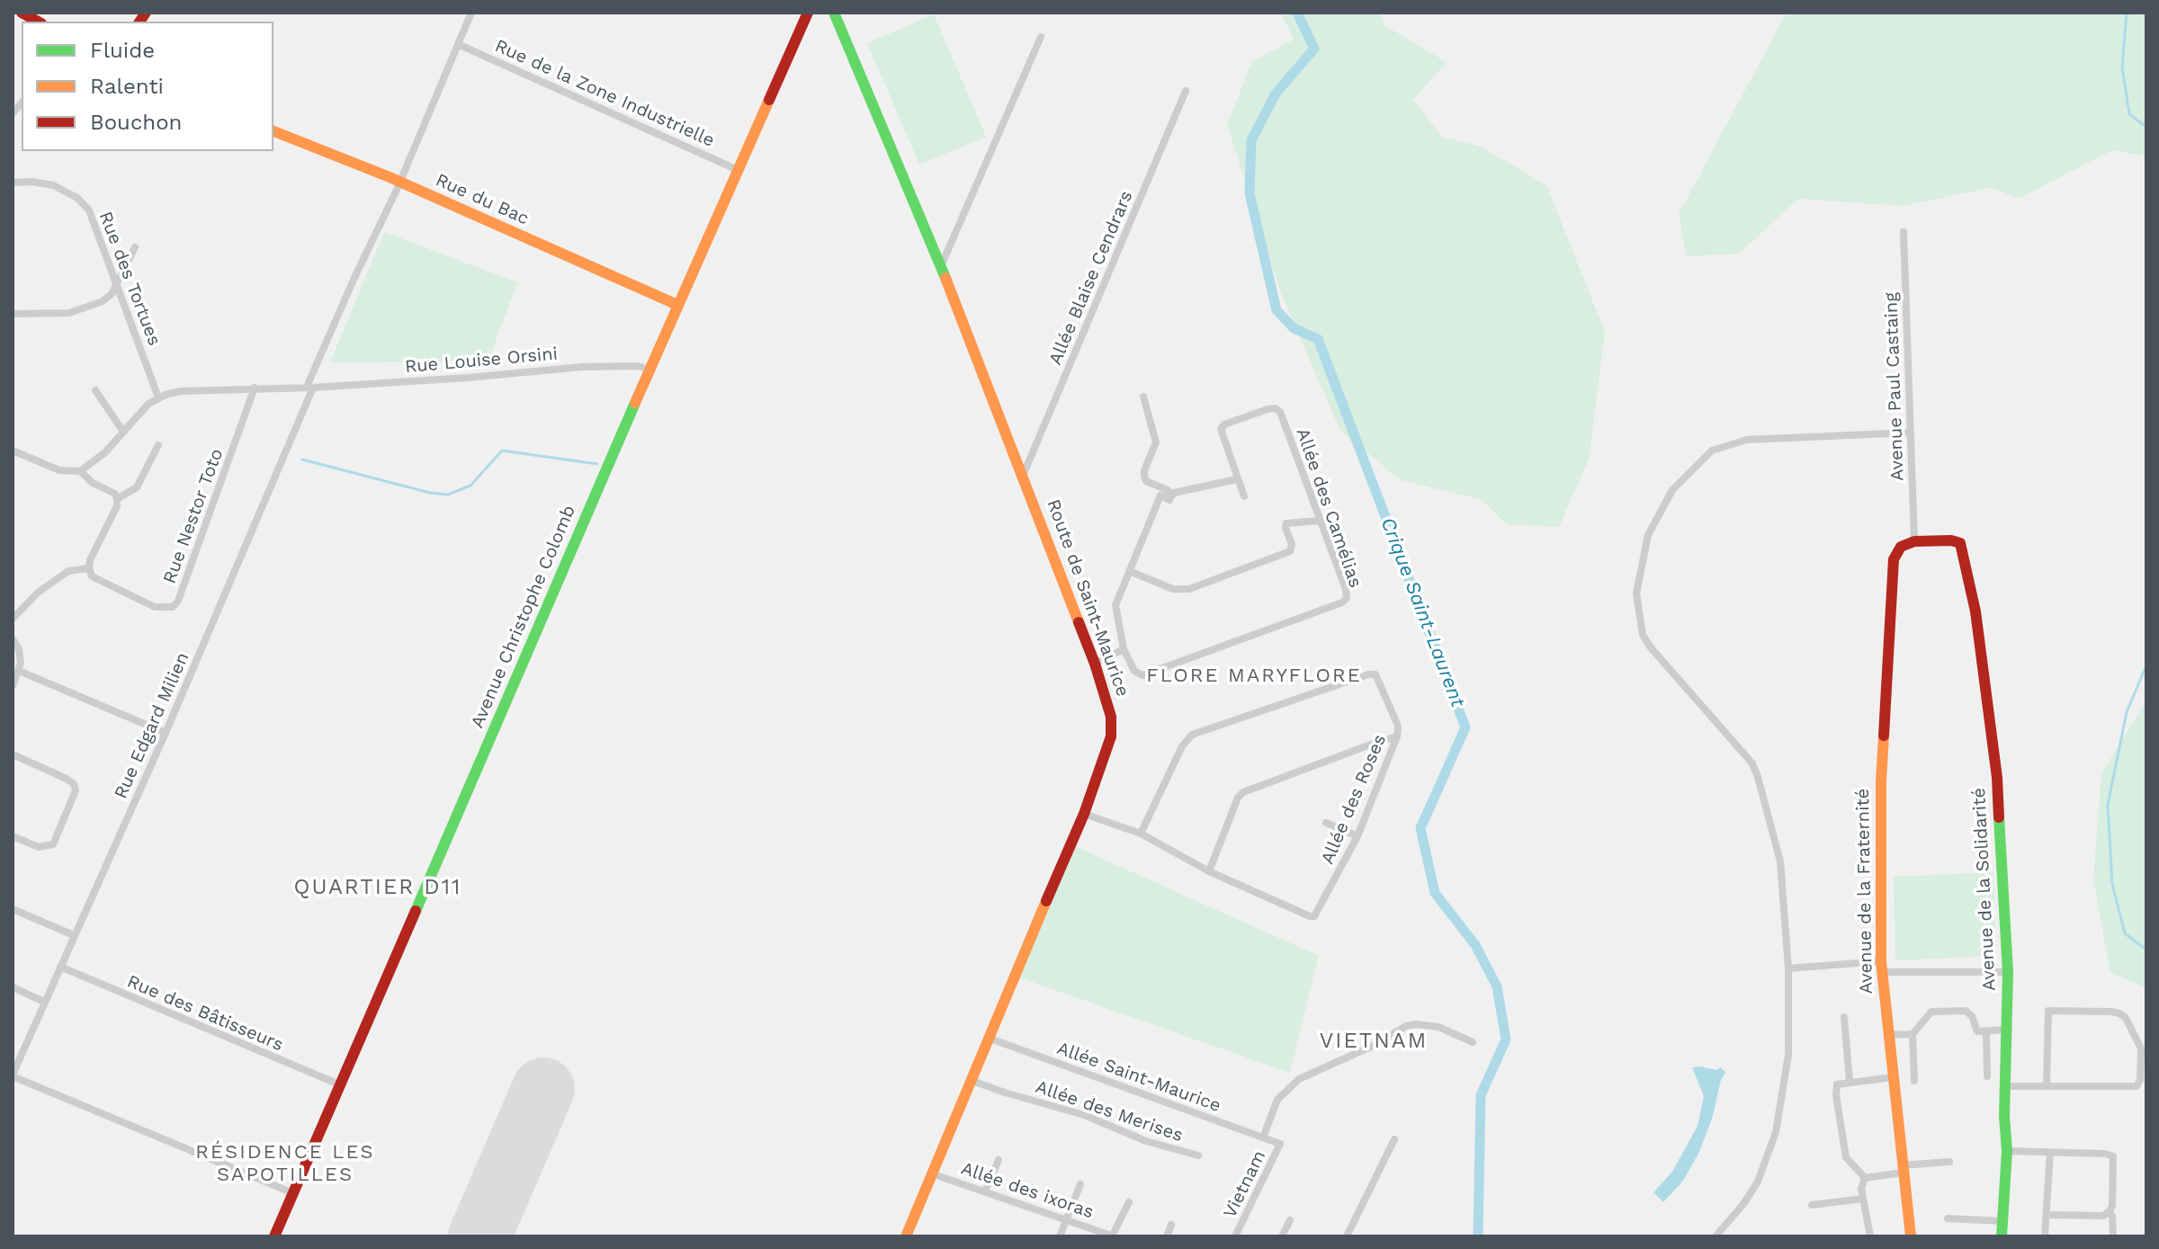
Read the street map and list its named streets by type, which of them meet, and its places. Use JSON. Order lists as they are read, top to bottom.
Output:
{
  "streets": {
    "street": [
      "Rue de la Zone Industrielle",
      "Rue du Bac",
      "Allée Blaise Cendrars",
      "Rue des Tortues",
      "Rue Louise Orsini",
      "Avenue Paul Castaing",
      "Allée des Camélias",
      "Rue Nestor Toto",
      "Route de Saint-Maurice",
      "Avenue Christophe Colomb",
      "Rue Edgard Milien",
      "Allée des Roses",
      "Avenue de la Solidarité",
      "Avenue de la Fraternité",
      "Rue des Bâtisseurs",
      "Allée Saint-Maurice",
      "Allée des Merises",
      "Vietnam",
      "Allée des ixoras"
    ]
  },
  "crossings": [
    ["Rue de la Zone Industrielle", "Avenue Christophe Colomb"],
    ["Rue de la Zone Industrielle", "Rue Edgard Milien"],
    ["Rue du Bac", "Avenue Christophe Colomb"],
    ["Rue du Bac", "Rue Edgard Milien"],
    ["Allée Blaise Cendrars", "Route de Saint-Maurice"],
    ["Rue des Tortues", "Rue Louise Orsini"],
    ["Rue Louise Orsini", "Rue Nestor Toto"],
    ["Rue Louise Orsini", "Avenue Christophe Colomb"],
    ["Rue Louise Orsini", "Rue Edgard Milien"],
    ["Avenue Paul Castaing", "Avenue de la Solidarité"],
    ["Avenue Paul Castaing", "Avenue de la Fraternité"],
    ["Route de Saint-Maurice", "Allée des Roses"],
    ["Route de Saint-Maurice", "Allée Saint-Maurice"],
    ["Route de Saint-Maurice", "Allée des Merises"],
    ["Route de Saint-Maurice", "Allée des ixoras"],
    ["Avenue Christophe Colomb", "Rue des Bâtisseurs"],
    ["Rue Edgard Milien", "Rue des Bâtisseurs"],
    ["Avenue de la Solidarité", "Avenue de la Fraternité"],
    ["Allée Saint-Maurice", "Vietnam"]
  ],
  "districts": [
    "FLORE MARYFLORE",
    "QUARTIER D11",
    "VIETNAM",
    "RÉSIDENCE LES SAPOTILLES"
  ],
  "water": ["Crique Saint-Laurent"],
  "legend": ["Fluide", "Ralenti", "Bouchon"]
}
